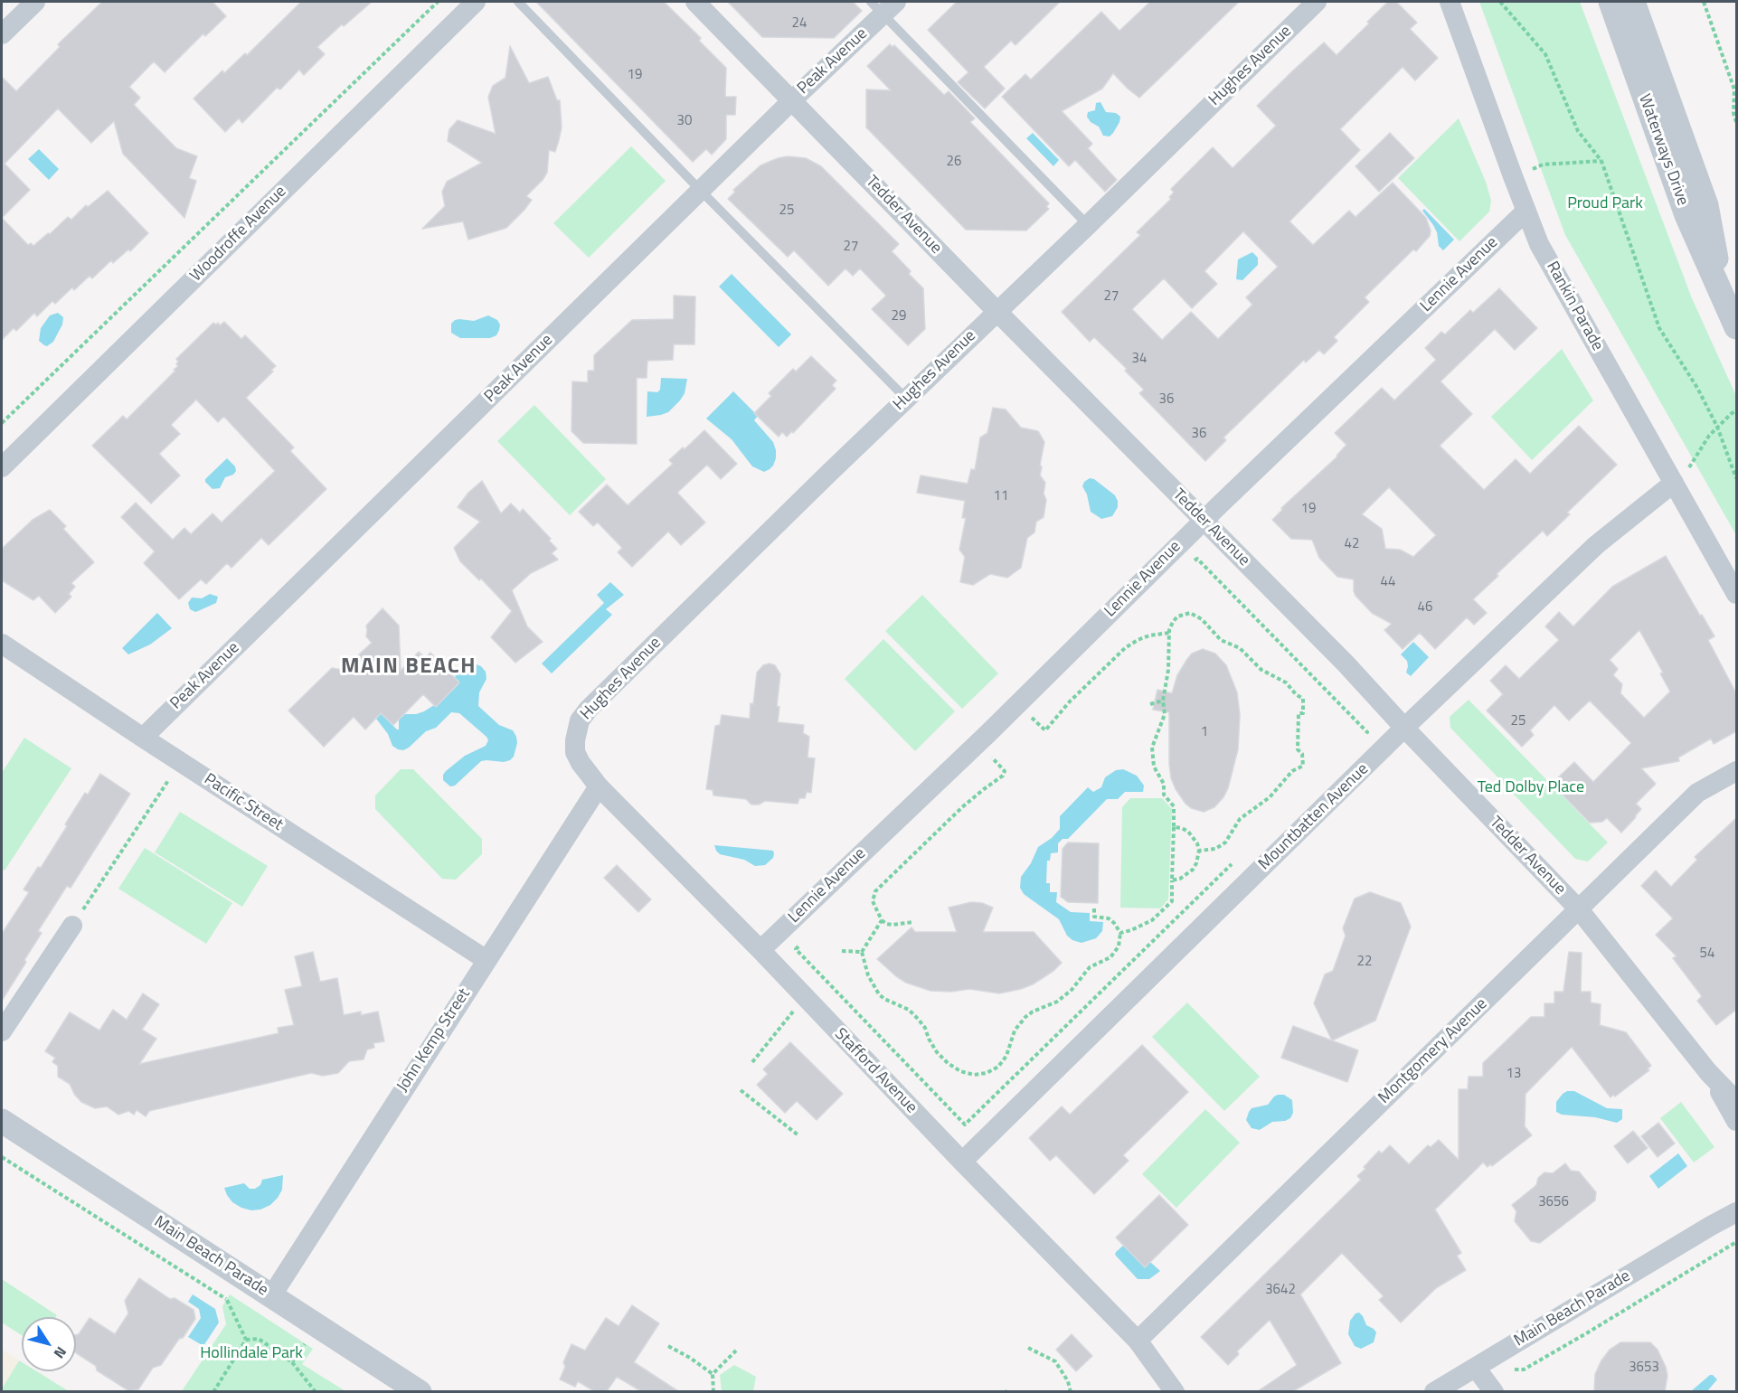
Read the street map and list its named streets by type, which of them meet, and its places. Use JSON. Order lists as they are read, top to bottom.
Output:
{
  "streets": {
    "street": [
      "Peak Avenue",
      "Hughes Avenue",
      "Waterways Drive",
      "Tedder Avenue",
      "Woodroffe Avenue",
      "Lennie Avenue",
      "Rankin Parade",
      "Pacific Street",
      "Mountbatten Avenue",
      "John Kemp Street",
      "Montgomery Avenue",
      "Stafford Avenue",
      "Main Beach Parade"
    ]
  },
  "crossings": [
    ["Peak Avenue", "Tedder Avenue"],
    ["Peak Avenue", "Pacific Street"],
    ["Hughes Avenue", "Tedder Avenue"],
    ["Hughes Avenue", "Stafford Avenue"],
    ["Tedder Avenue", "Lennie Avenue"],
    ["Tedder Avenue", "Mountbatten Avenue"],
    ["Tedder Avenue", "Montgomery Avenue"],
    ["Lennie Avenue", "Rankin Parade"],
    ["Lennie Avenue", "Stafford Avenue"],
    ["Rankin Parade", "Mountbatten Avenue"],
    ["Pacific Street", "John Kemp Street"],
    ["Mountbatten Avenue", "Stafford Avenue"],
    ["John Kemp Street", "Stafford Avenue"],
    ["John Kemp Street", "Main Beach Parade"],
    ["Montgomery Avenue", "Stafford Avenue"]
  ],
  "districts": ["MAIN BEACH"],
  "parks": ["Proud Park", "Ted Dolby Place", "Hollindale Park"],
  "house_numbers": [
    "24",
    "19",
    "30",
    "26",
    "25",
    "27",
    "27",
    "29",
    "34",
    "36",
    "36",
    "11",
    "19",
    "42",
    "44",
    "46",
    "25",
    "1",
    "54",
    "22",
    "13",
    "3656",
    "3642",
    "3653"
  ],
  "north": "bottom right"
}
